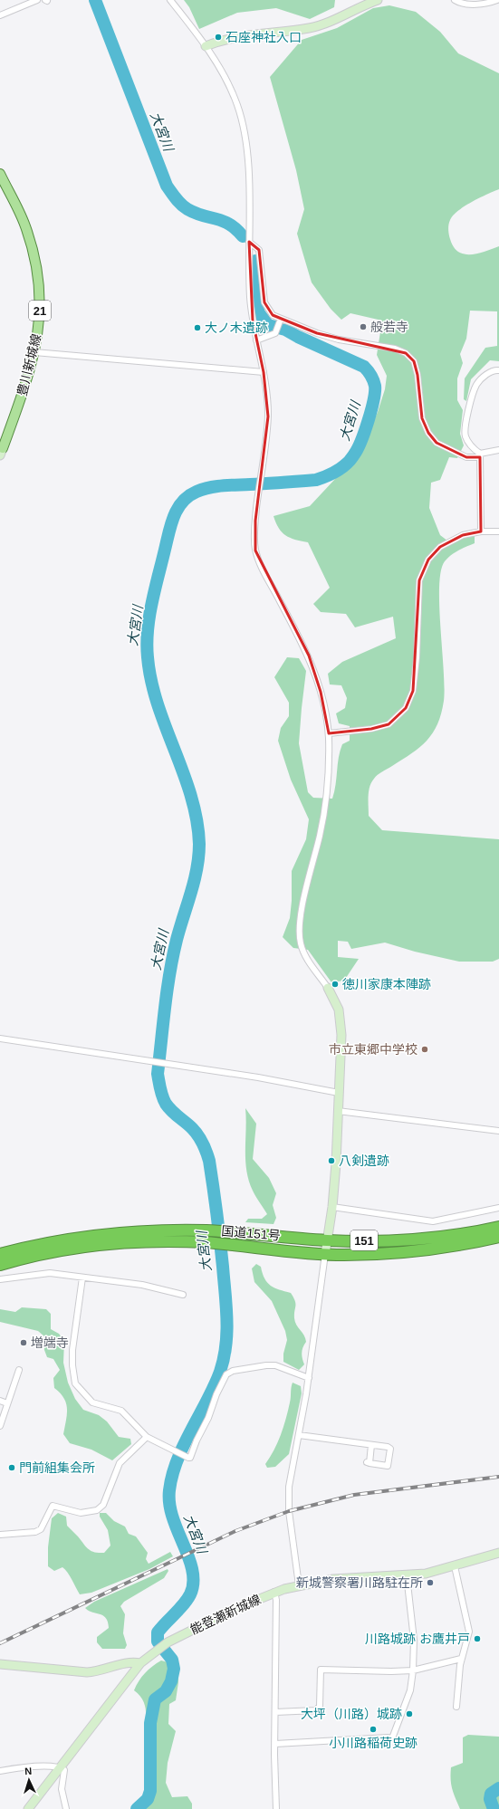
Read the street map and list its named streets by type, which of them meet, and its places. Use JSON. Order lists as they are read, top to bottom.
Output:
{
  "streets": {
    "highway": ["国道151号", "151"],
    "main road": ["21", "豊川新城線"],
    "street": ["能登瀬新城線"]
  },
  "water": ["大宮川"],
  "places": [
    "石座神社入口",
    "般若寺",
    "大ノ木遺跡",
    "徳川家康本陣跡",
    "市立東郷中学校",
    "八剣遺跡",
    "増端寺",
    "門前組集会所",
    "新城警察署川路駐在所",
    "川路城跡 お鷹井戸",
    "大坪（川路）城跡",
    "小川路稲荷史跡"
  ],
  "north": "top"
}
